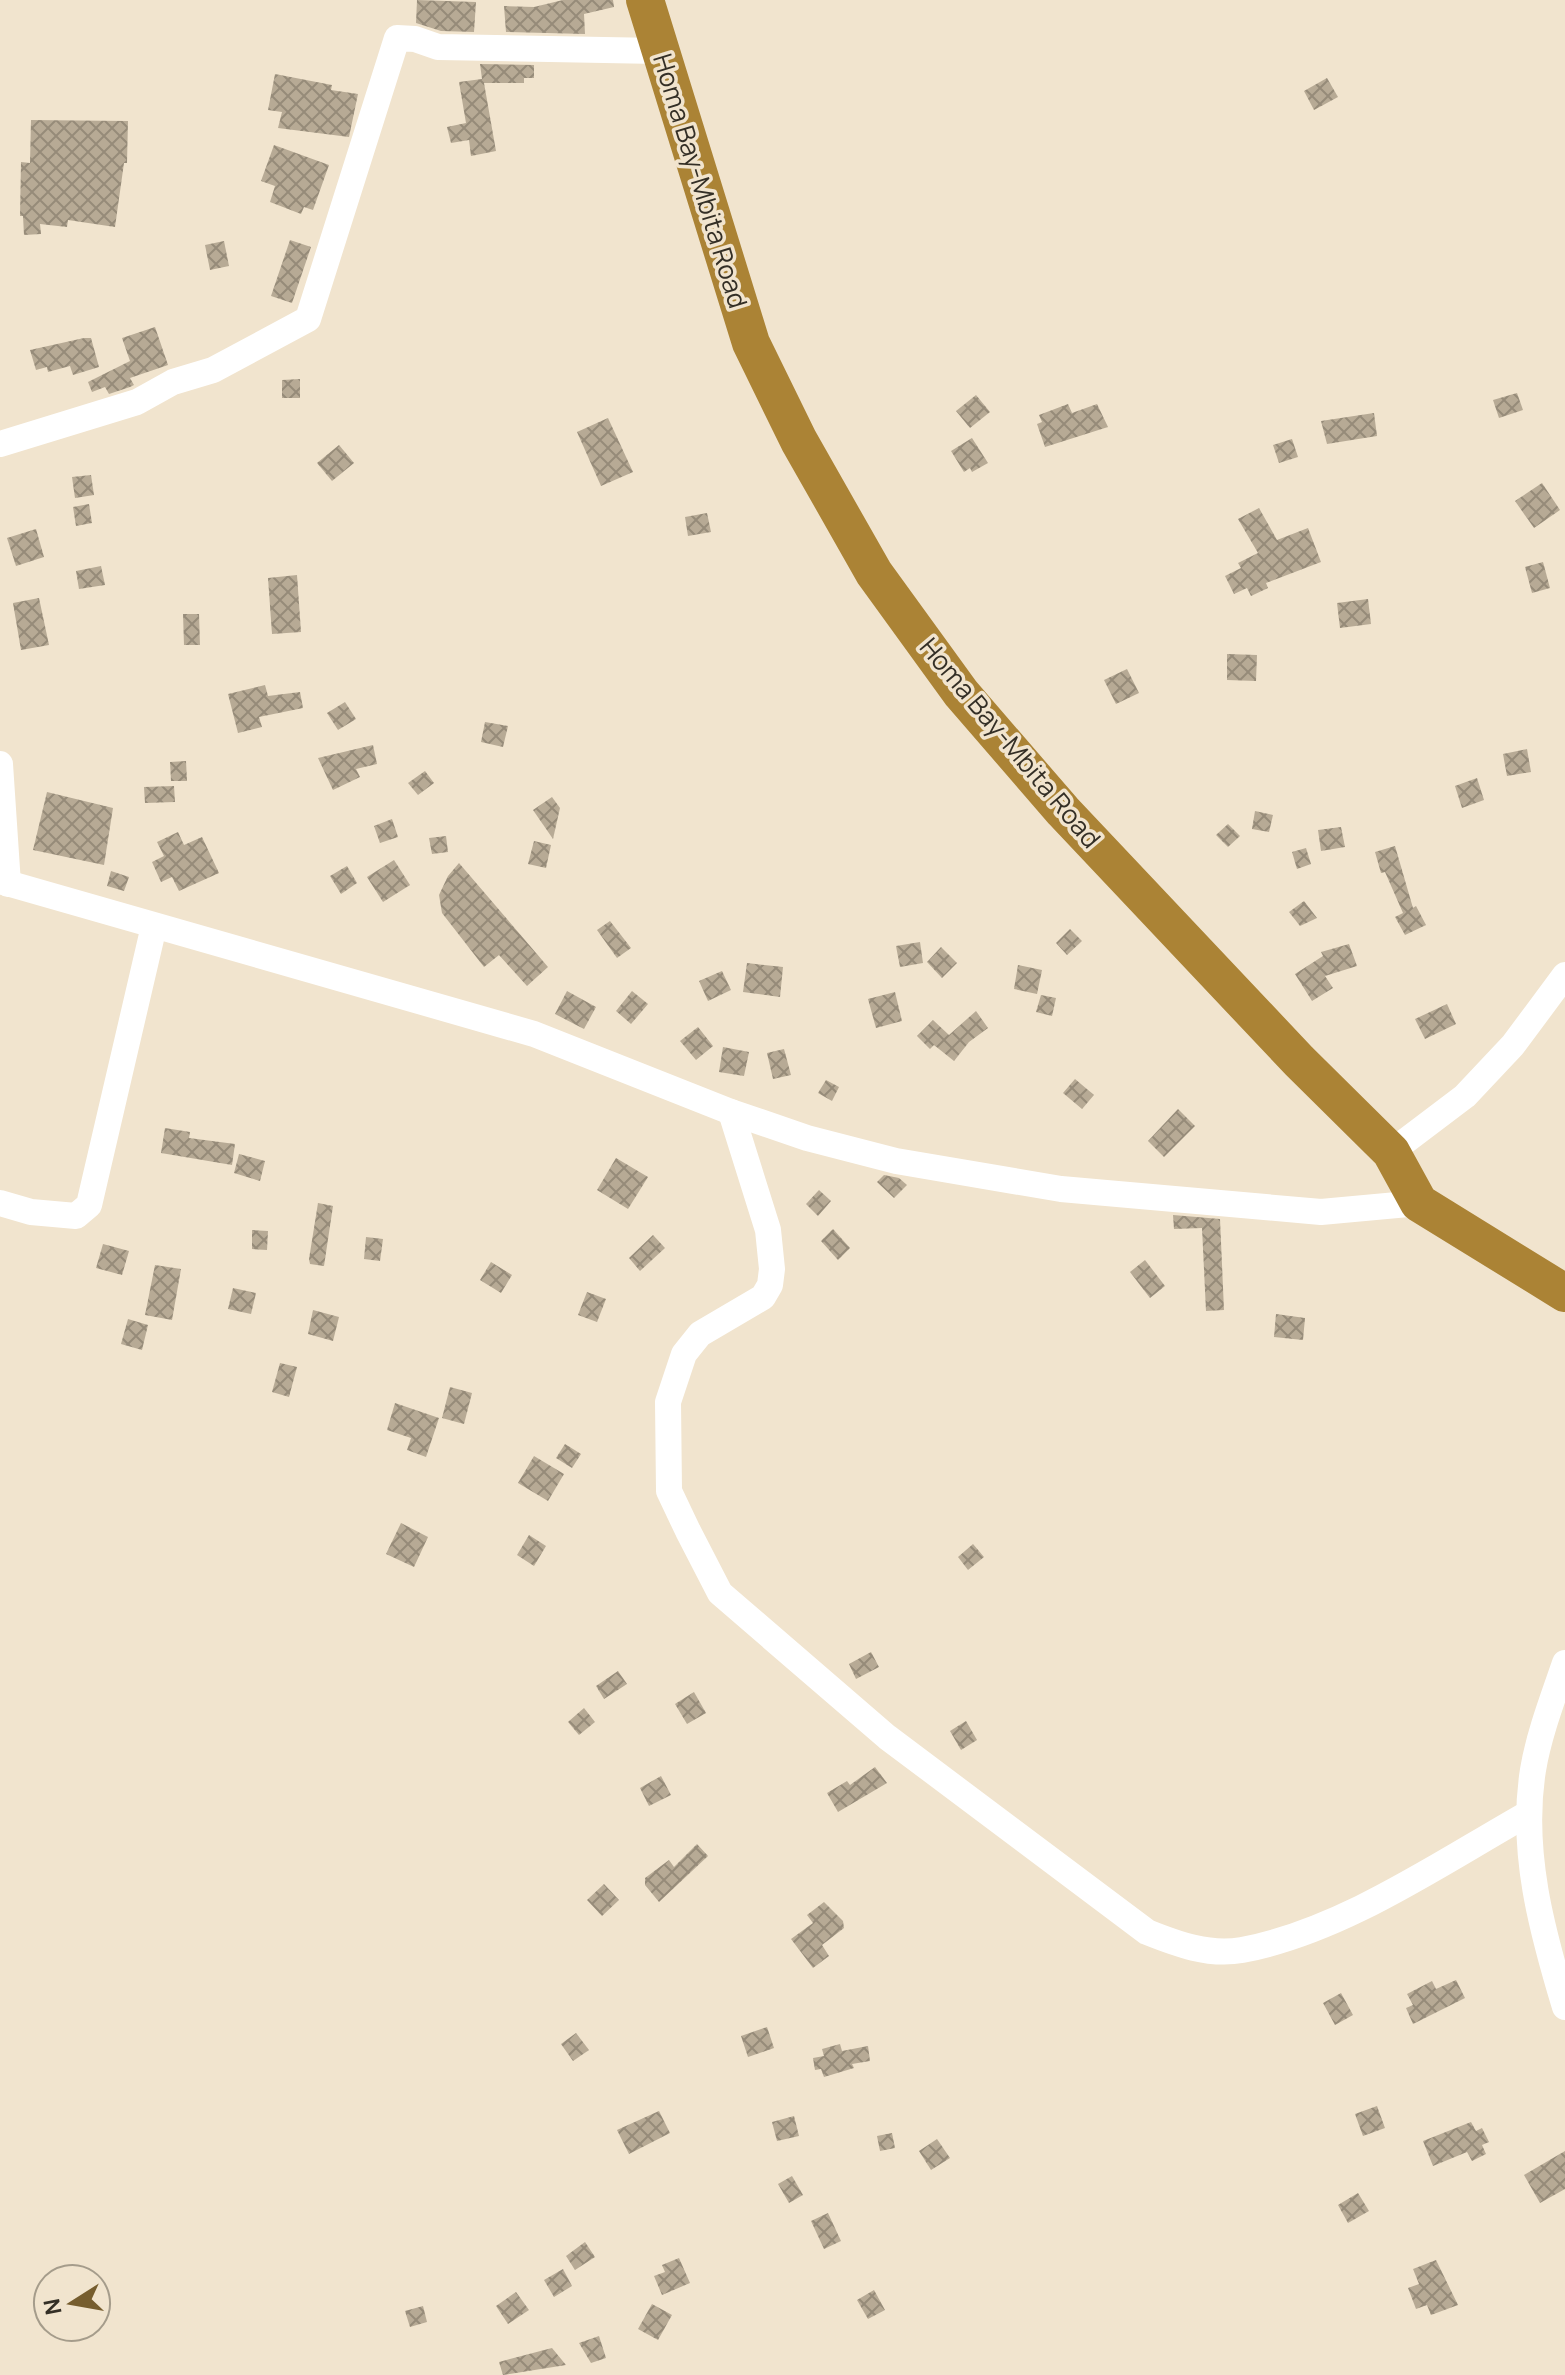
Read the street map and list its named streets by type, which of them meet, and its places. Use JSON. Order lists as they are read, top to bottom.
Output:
{
  "streets": {
    "highway": ["Homa Bay-Mbita Road"]
  },
  "north": "left"
}
